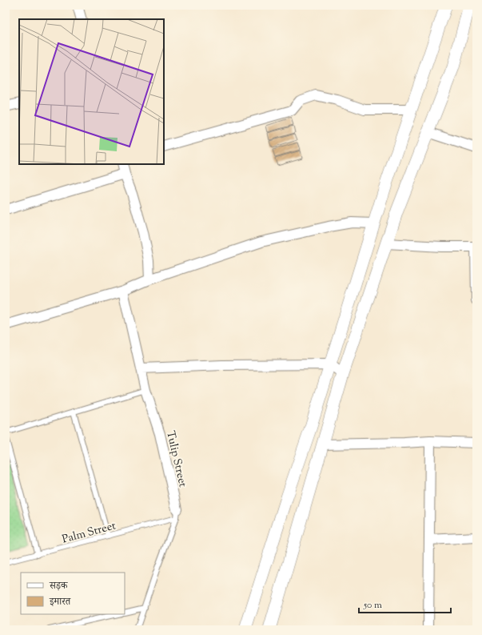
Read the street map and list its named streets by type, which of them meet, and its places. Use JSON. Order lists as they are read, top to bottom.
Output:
{
  "streets": {
    "street": ["Tulip Street"],
    "lane": ["Palm Street"]
  },
  "crossings": [
    ["Tulip Street", "Palm Street"]
  ],
  "legend": ["सड़क", "इमारत"],
  "scale_bar": "50 m"
}
